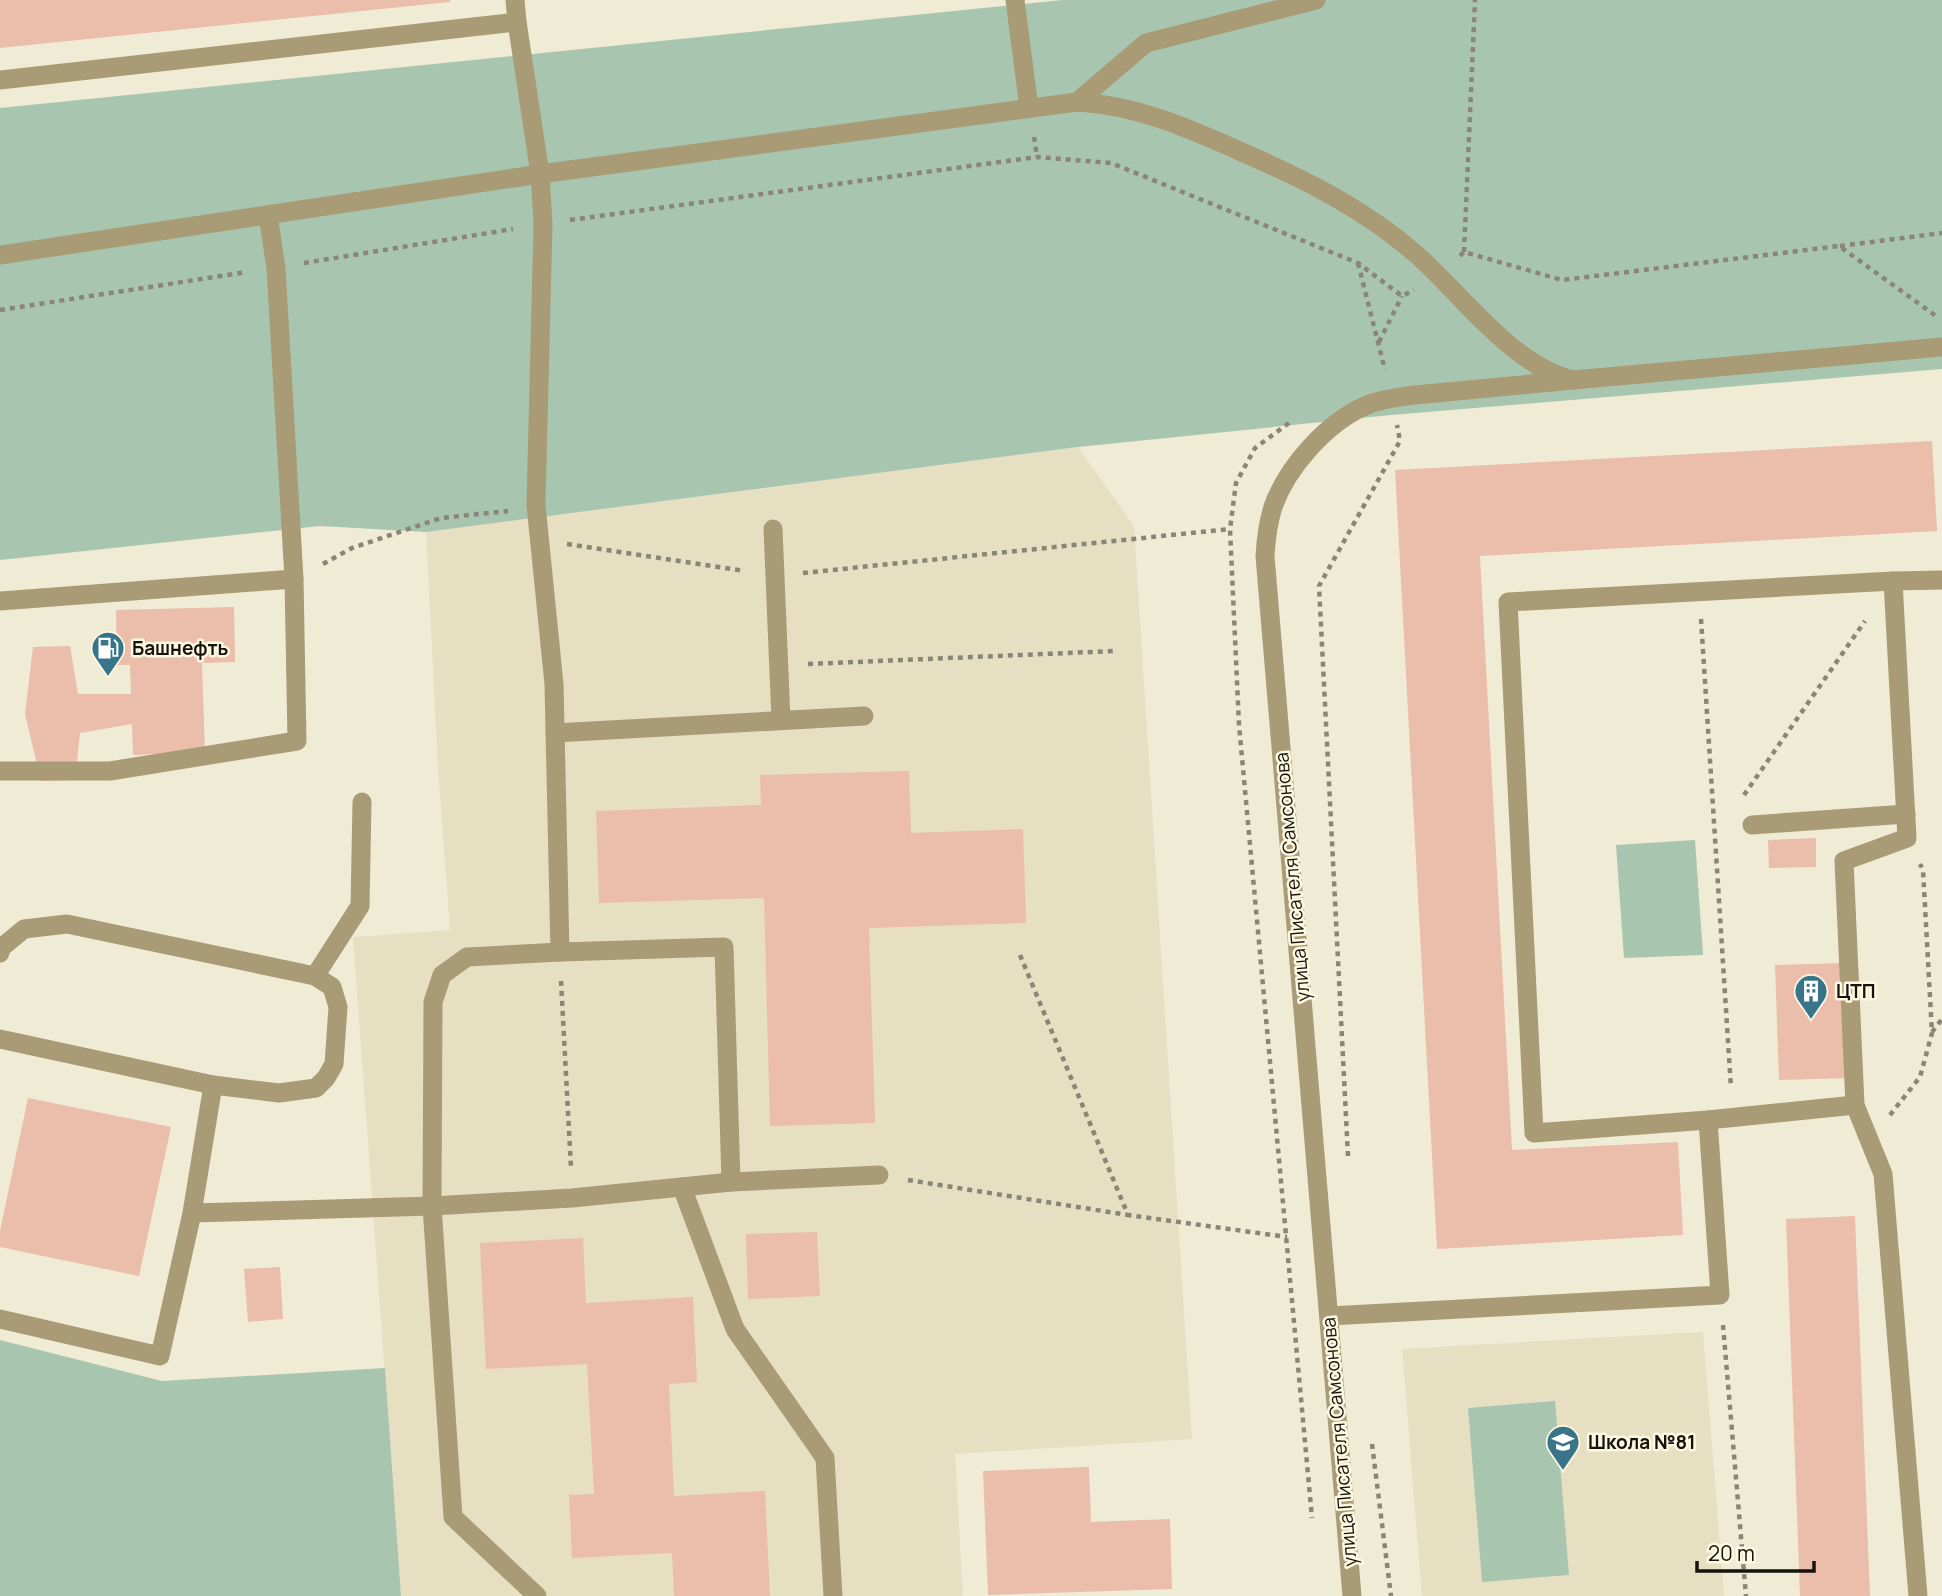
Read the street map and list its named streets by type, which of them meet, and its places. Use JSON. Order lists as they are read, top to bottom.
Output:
{
  "streets": {
    "street": ["улица Писателя Самсонова"]
  },
  "places": {
    "fuel station": ["Башнефть"],
    "building": ["ЦТП"],
    "school or university": ["Школа №81"]
  },
  "scale_bar": "20 m"
}
